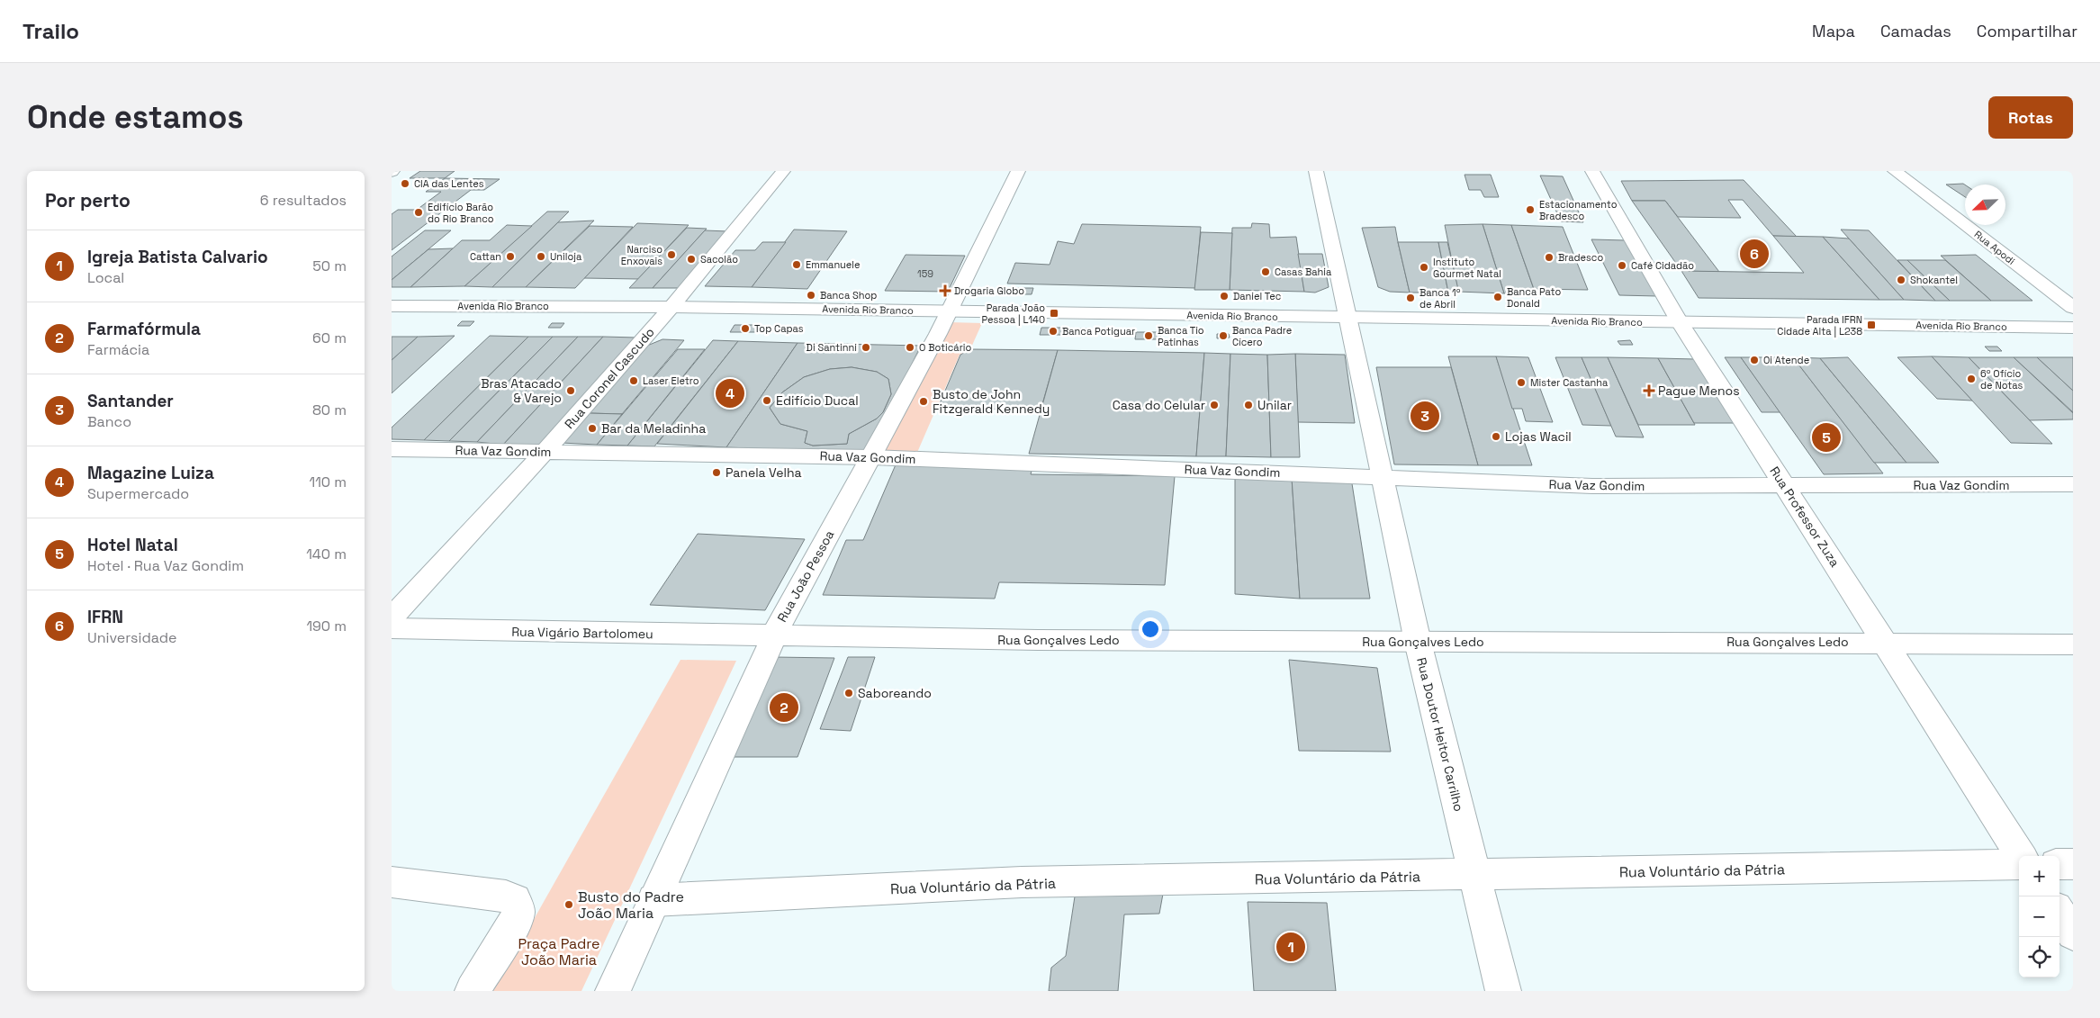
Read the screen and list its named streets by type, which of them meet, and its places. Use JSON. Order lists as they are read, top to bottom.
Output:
{
  "streets": {
    "street": [
      "Rua Apodi",
      "Avenida Rio Branco",
      "Rua Coronel Cascudo",
      "Rua Vaz Gondim",
      "Rua Professor Zuza",
      "Rua João Pessoa",
      "Rua Vigário Bartolomeu",
      "Rua Gonçalves Ledo",
      "Rua Doutor Heitor Carrilho",
      "Rua Voluntário da Pátria"
    ]
  },
  "crossings": [
    ["Avenida Rio Branco", "Rua Coronel Cascudo"],
    ["Avenida Rio Branco", "Rua Professor Zuza"],
    ["Avenida Rio Branco", "Rua João Pessoa"],
    ["Avenida Rio Branco", "Rua Doutor Heitor Carrilho"],
    ["Rua Coronel Cascudo", "Rua Vaz Gondim"],
    ["Rua Vaz Gondim", "Rua Professor Zuza"],
    ["Rua Vaz Gondim", "Rua João Pessoa"],
    ["Rua Vaz Gondim", "Rua Doutor Heitor Carrilho"],
    ["Rua Professor Zuza", "Rua Gonçalves Ledo"],
    ["Rua João Pessoa", "Rua Vigário Bartolomeu"],
    ["Rua João Pessoa", "Rua Gonçalves Ledo"],
    ["Rua João Pessoa", "Rua Voluntário da Pátria"],
    ["Rua Vigário Bartolomeu", "Rua Gonçalves Ledo"],
    ["Rua Gonçalves Ledo", "Rua Doutor Heitor Carrilho"],
    ["Rua Doutor Heitor Carrilho", "Rua Voluntário da Pátria"]
  ],
  "parks": ["Praça Padre João Maria"],
  "places": {
    "other": [
      "CIA das Lentes",
      "Estacionamento Bradesco",
      "Edifício Barão do Rio Branco",
      "Narciso Enxovais",
      "Cattan",
      "Uniloja",
      "Bradesco",
      "Sacolão",
      "Emmanuele",
      "Café Cidadão",
      "Instituto Gourmet Natal",
      "Casas Bahia",
      "Shokante!",
      "Banca Shop",
      "Daniel Tec",
      "Banca Pato Donald",
      "Banca 1º de Abril",
      "Top Capas",
      "Banca Potiguar",
      "Banca Tio Patinhas",
      "Banca Padre Cícero",
      "Di Santinni",
      "O Boticário",
      "Oi Atende",
      "6º Ofício de Notas",
      "Laser Eletro",
      "Mister Castanha",
      "Bras Atacado & Varejo",
      "Edifício Ducal",
      "Busto de John Fitzgerald Kennedy",
      "Casa do Celular",
      "Unilar",
      "Bar da Meladinha",
      "Lojas Wacil",
      "Panela Velha",
      "Saboreando",
      "Busto do Padre João Maria"
    ],
    "health": ["Drogaria Globo", "Pague Menos"],
    "transit": ["Parada João Pessoa | L140", "Parada IFRN Cidade Alta | L238"]
  },
  "house_numbers": ["159"],
  "north": "bottom left",
  "page": {
    "header": "Trailo",
    "nav": ["Mapa", "Camadas", "Compartilhar"],
    "buttons": "Rotas",
    "title": "Onde estamos",
    "heading": ["Por perto", "6 resultados"],
    "list": [
      {
        "mark": "1",
        "name": "Igreja Batista Calvario",
        "note": "Local",
        "value": "50 m"
      },
      {
        "mark": "2",
        "name": "Farmafórmula",
        "note": "Farmácia",
        "value": "60 m"
      },
      {
        "mark": "3",
        "name": "Santander",
        "note": "Banco",
        "value": "80 m"
      },
      {
        "mark": "4",
        "name": "Magazine Luiza",
        "note": "Supermercado",
        "value": "110 m"
      },
      {
        "mark": "5",
        "name": "Hotel Natal",
        "note": "Hotel · Rua Vaz Gondim",
        "value": "140 m"
      },
      {
        "mark": "6",
        "name": "IFRN",
        "note": "Universidade",
        "value": "190 m"
      }
    ],
    "pins": [
      "6",
      "4",
      "3",
      "5",
      "2",
      "1"
    ],
    "map_buttons": ["+", "−"]
  }
}
